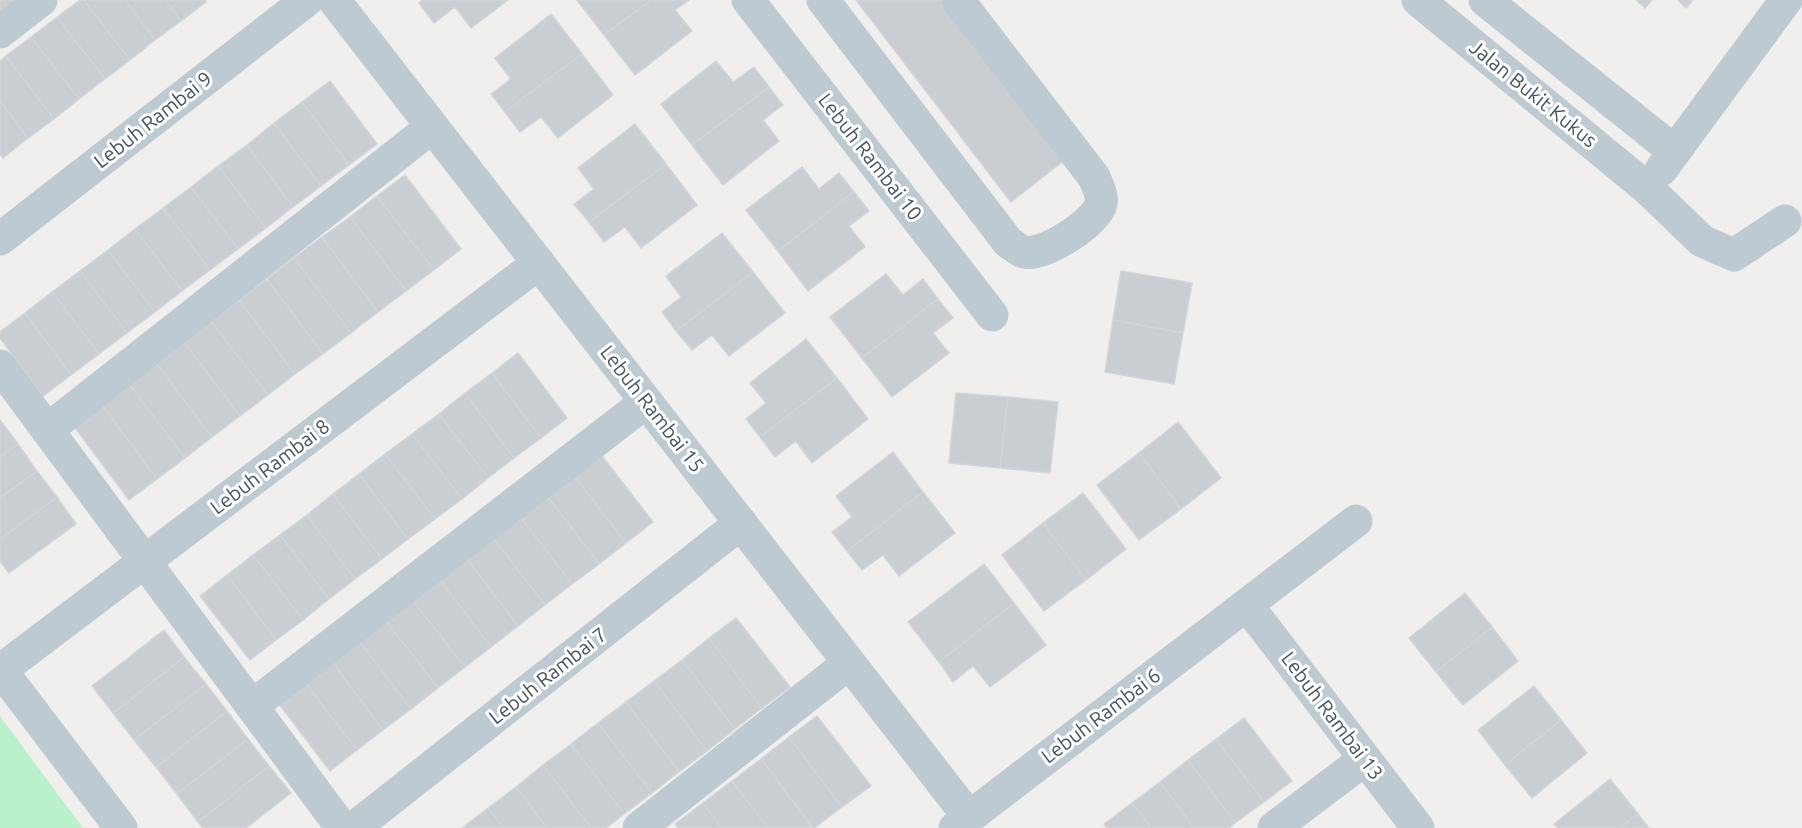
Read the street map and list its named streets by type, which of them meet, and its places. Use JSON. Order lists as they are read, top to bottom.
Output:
{
  "streets": {
    "street": [
      "Jalan Bukit Kukus",
      "Lebuh Rambai 9",
      "Lebuh Rambai 10",
      "Lebuh Rambai 15",
      "Lebuh Rambai 8",
      "Lebuh Rambai 7",
      "Lebuh Rambai 6",
      "Lebuh Rambai 13"
    ]
  },
  "crossings": [
    ["Lebuh Rambai 15", "Lebuh Rambai 8"],
    ["Lebuh Rambai 15", "Lebuh Rambai 7"],
    ["Lebuh Rambai 15", "Lebuh Rambai 6"],
    ["Lebuh Rambai 6", "Lebuh Rambai 13"]
  ]
}
